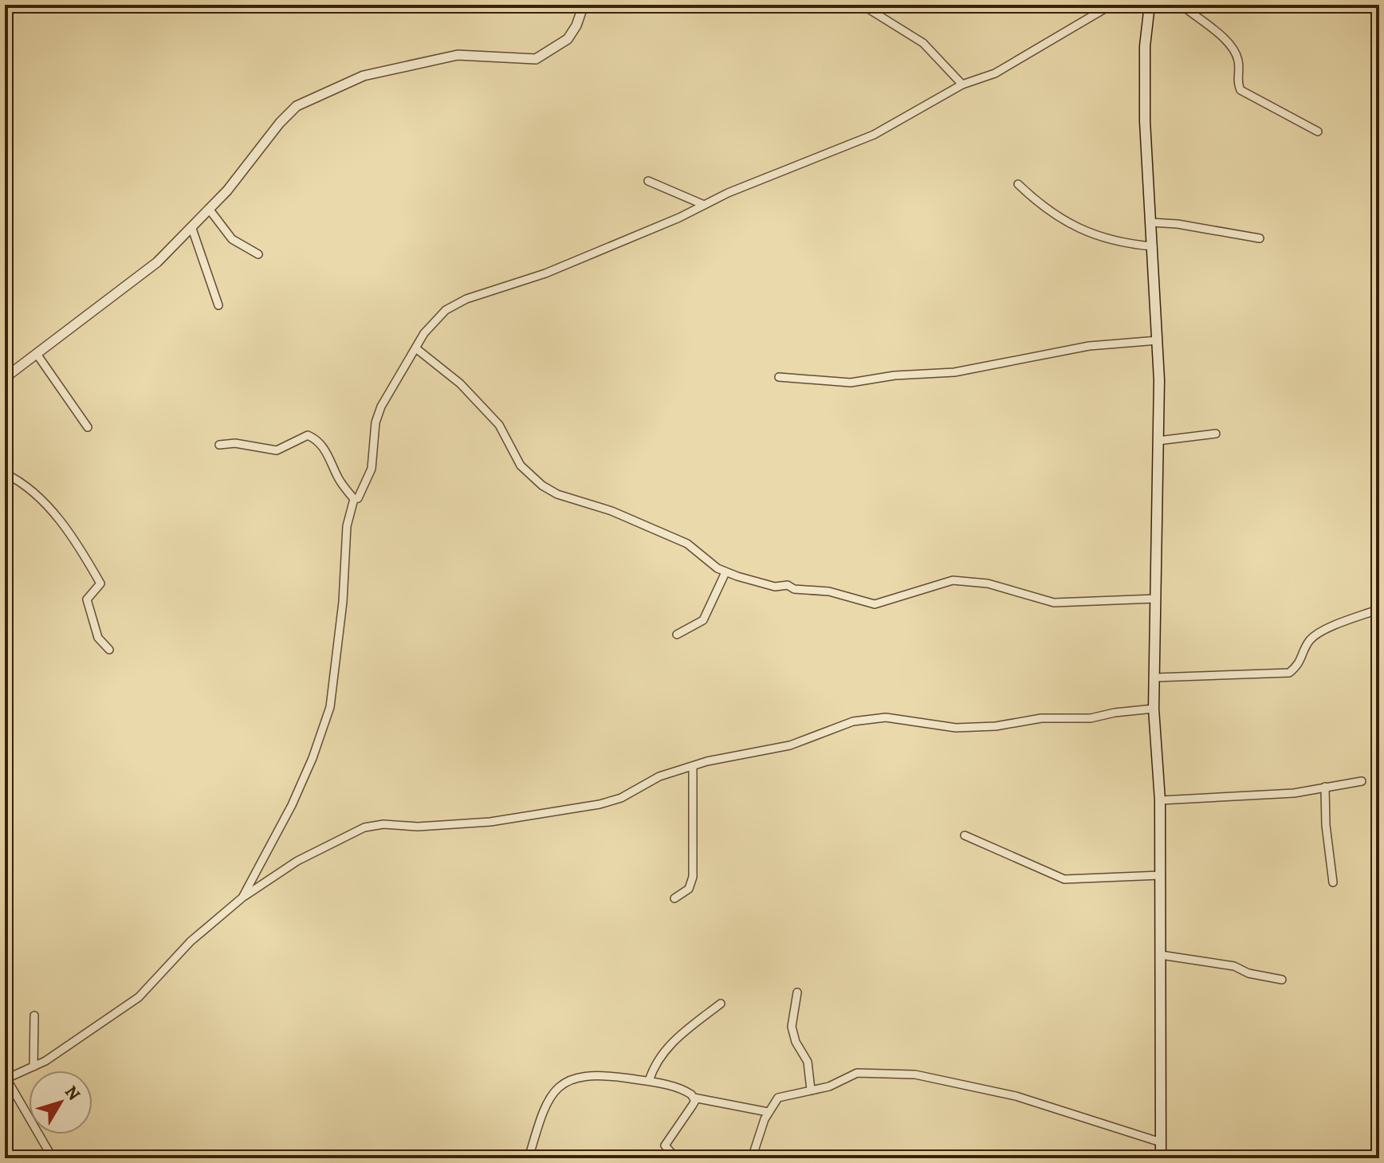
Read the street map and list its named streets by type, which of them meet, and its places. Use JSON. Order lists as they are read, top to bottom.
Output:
{
  "north": "top right"
}
